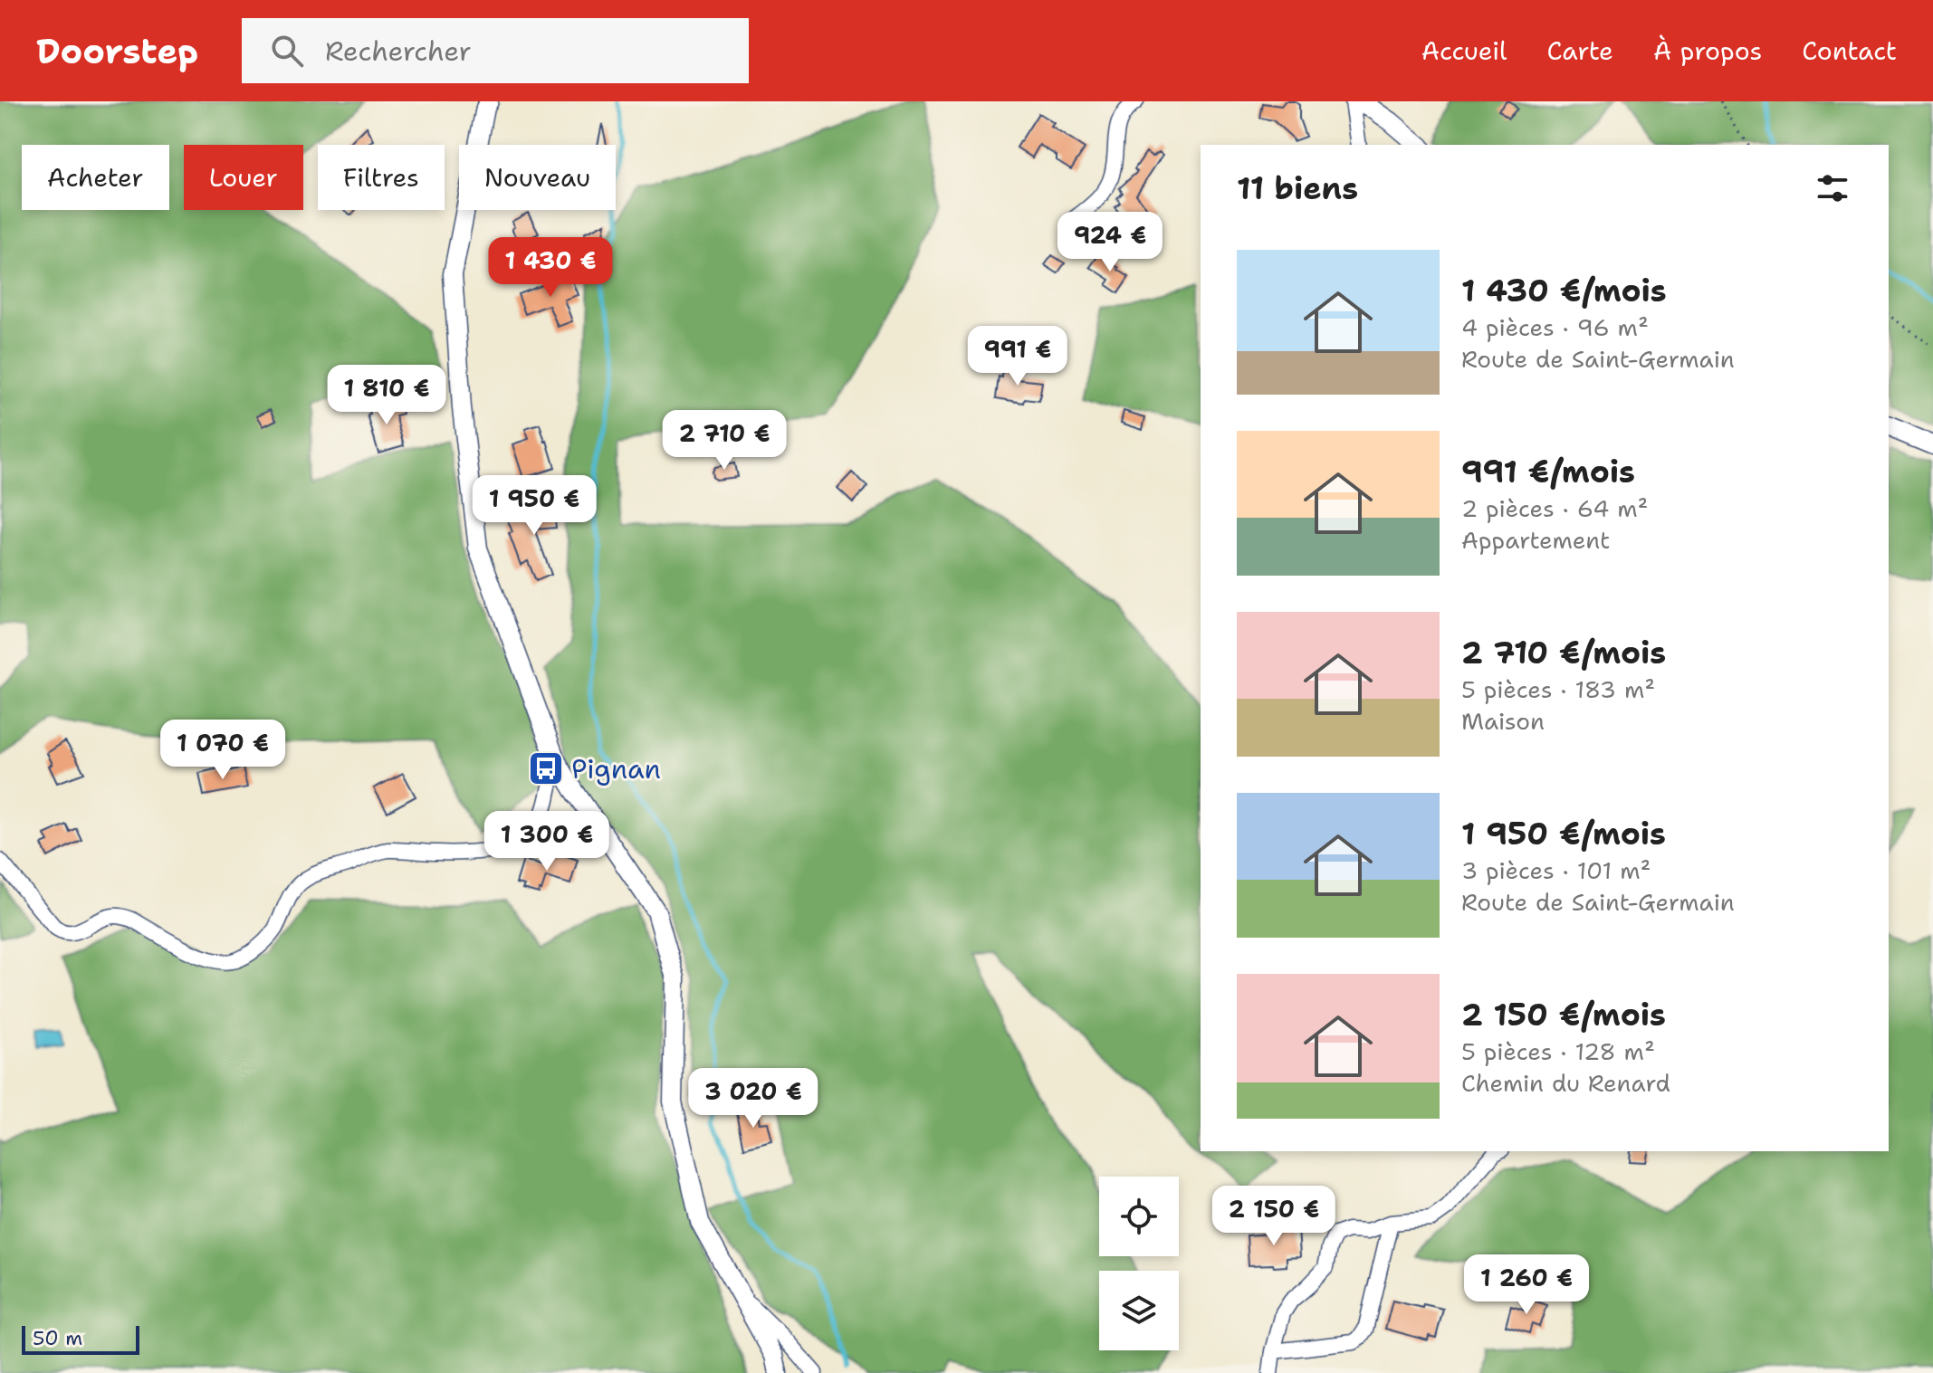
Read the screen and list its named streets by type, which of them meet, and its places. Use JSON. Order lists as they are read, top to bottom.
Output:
{
  "places": {
    "bus stop": ["Pignan"]
  },
  "scale_bar": "50 m",
  "page": {
    "header": "Doorstep",
    "search": "Rechercher",
    "nav": [
      "Accueil",
      "Carte",
      "À propos",
      "Contact"
    ],
    "chip": [
      "Acheter",
      "Louer",
      "Filtres",
      "Nouveau"
    ],
    "heading": "11 biens",
    "price": [
      "924 €",
      "1 430 €",
      "991 €",
      "1 810 €",
      "2 710 €",
      "1 950 €",
      "1 070 €",
      "1 300 €",
      "3 020 €",
      "2 150 €",
      "1 260 €"
    ],
    "list": [
      {
        "name": "1 430 €/mois",
        "note": "4 pièces · 96 m² · Route de Saint-Germain"
      },
      {
        "name": "991 €/mois",
        "note": "2 pièces · 64 m² · Appartement"
      },
      {
        "name": "2 710 €/mois",
        "note": "5 pièces · 183 m² · Maison"
      },
      {
        "name": "1 950 €/mois",
        "note": "3 pièces · 101 m² · Route de Saint-Germain"
      },
      {
        "name": "2 150 €/mois",
        "note": "5 pièces · 128 m² · Chemin du Renard"
      }
    ],
    "scale": "50 m"
  }
}
